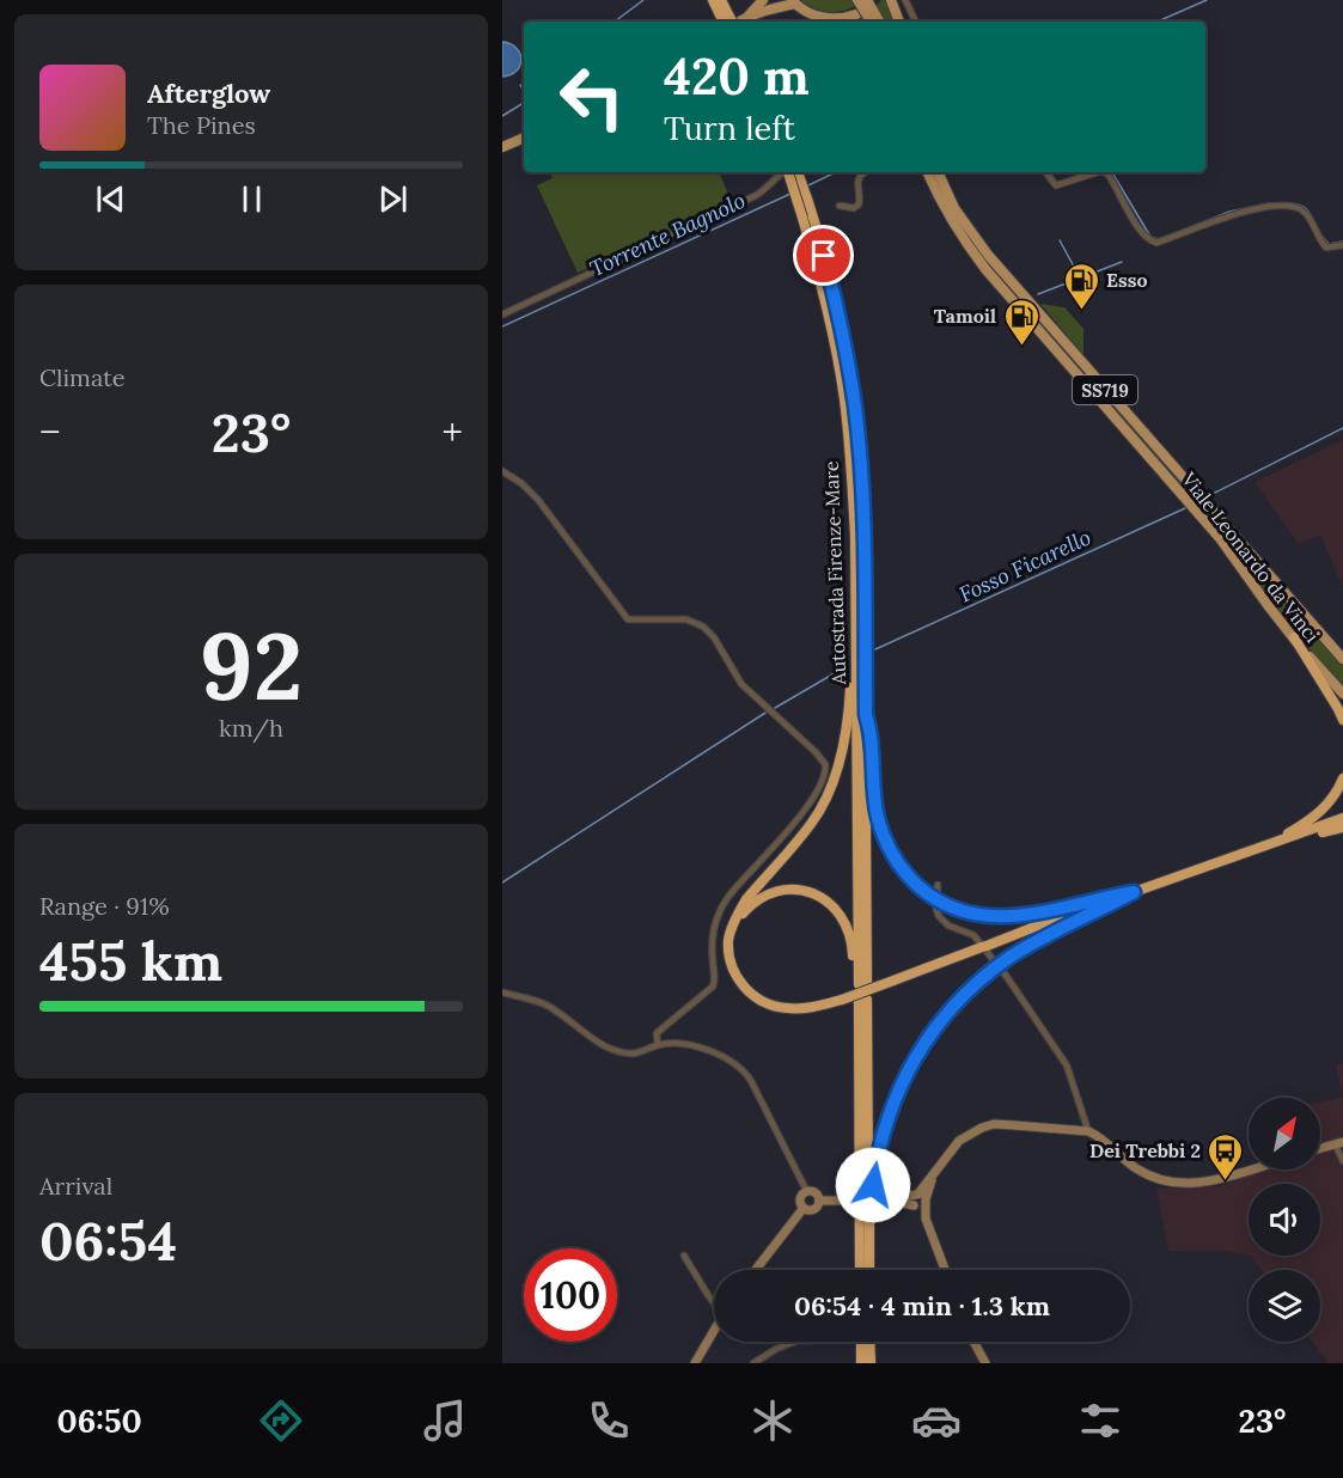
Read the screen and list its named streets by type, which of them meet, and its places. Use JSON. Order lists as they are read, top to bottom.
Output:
{
  "streets": {
    "highway": ["Autostrada Firenze-Mare"],
    "main road": ["SS719", "Viale Leonardo da Vinci"]
  },
  "water": ["Torrente Bagnolo", "Fosso Ficarello"],
  "places": {
    "fuel station": ["Esso", "Tamoil"],
    "bus stop": ["Dei Trebbi 2"]
  },
  "north": "top right",
  "page": {
    "turn": ["420 m", "Turn left"],
    "song": ["Afterglow", "The Pines"],
    "tile": [
      "Climate",
      ["92", "km/h"],
      ["Range · 91%", "455 km"],
      ["Arrival", "06:54"]
    ],
    "heat": ["−", "23°", "+"],
    "limit": "100",
    "trip": "06:54 · 4 min · 1.3 km",
    "tabs": ["06:50", "23°"]
  }
}
